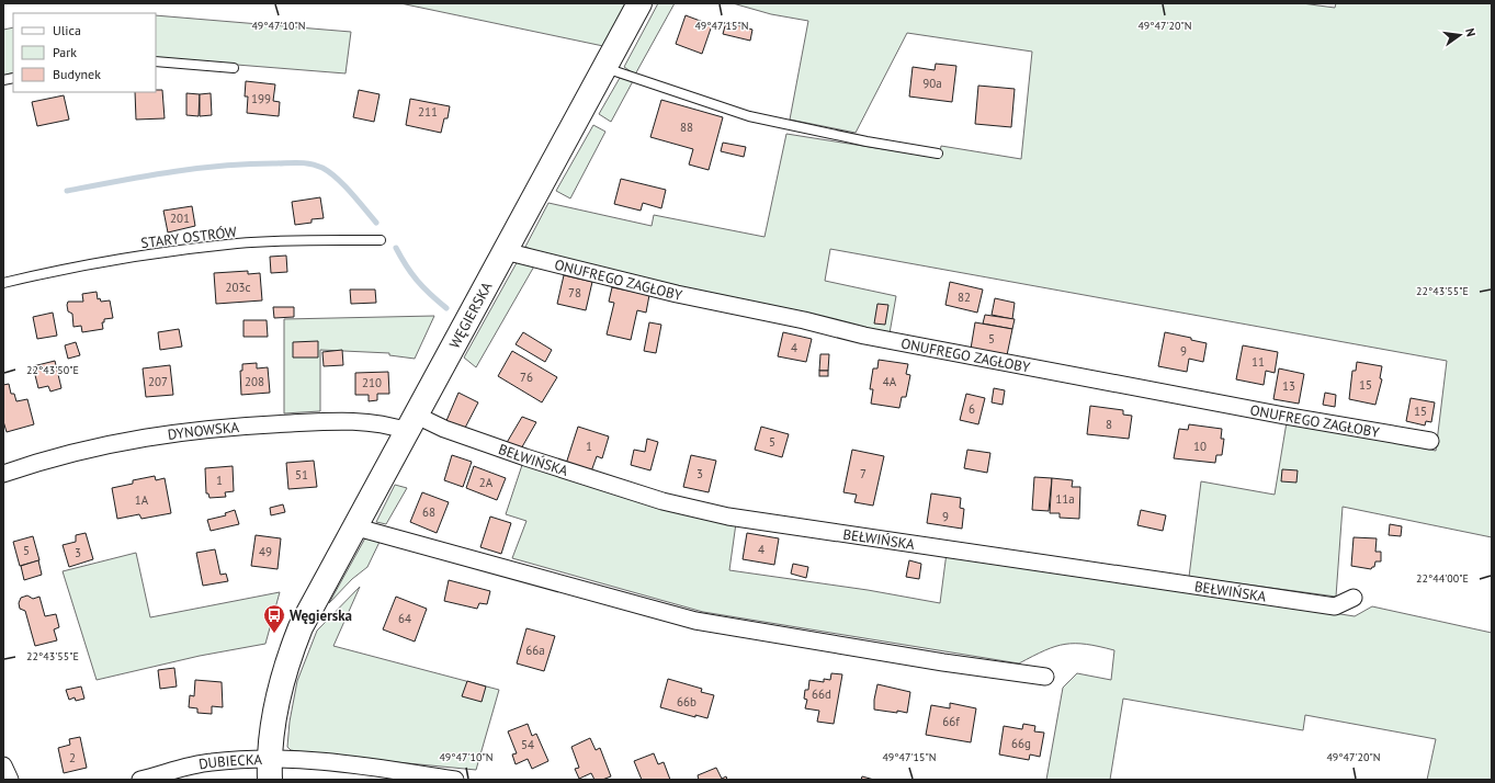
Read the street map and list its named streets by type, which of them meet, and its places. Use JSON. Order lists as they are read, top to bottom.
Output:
{
  "streets": {
    "main road": ["WĘGIERSKA"],
    "street": [
      "ONUFREGO ZAGŁOBY",
      "DYNOWSKA",
      "BEŁWIŃSKA",
      "DUBIECKA"
    ],
    "lane": ["STARY OSTRÓW"]
  },
  "crossings": [
    ["ONUFREGO ZAGŁOBY", "WĘGIERSKA"],
    ["WĘGIERSKA", "DYNOWSKA"],
    ["WĘGIERSKA", "BEŁWIŃSKA"],
    ["WĘGIERSKA", "DUBIECKA"],
    ["DYNOWSKA", "BEŁWIŃSKA"]
  ],
  "places": {
    "bus stop": ["Węgierska"]
  },
  "house_numbers": [
    "90a",
    "199",
    "211",
    "88",
    "201",
    "203c",
    "78",
    "82",
    "5",
    "4",
    "9",
    "11",
    "76",
    "207",
    "208",
    "4A",
    "210",
    "15",
    "13",
    "6",
    "15",
    "8",
    "5",
    "1",
    "10",
    "3",
    "7",
    "51",
    "1",
    "2A",
    "11a",
    "1A",
    "68",
    "9",
    "4",
    "5",
    "49",
    "3",
    "64",
    "66a",
    "66d",
    "66b",
    "66f",
    "66g",
    "54",
    "2"
  ],
  "legend": ["Ulica", "Park", "Budynek"],
  "north": "right",
  "coordinates": [
    "49°47'10\"N",
    "49°47'15\"N",
    "49°47'20\"N",
    "22°43'55\"E",
    "22°43'50\"E",
    "22°44'00\"E"
  ]
}
